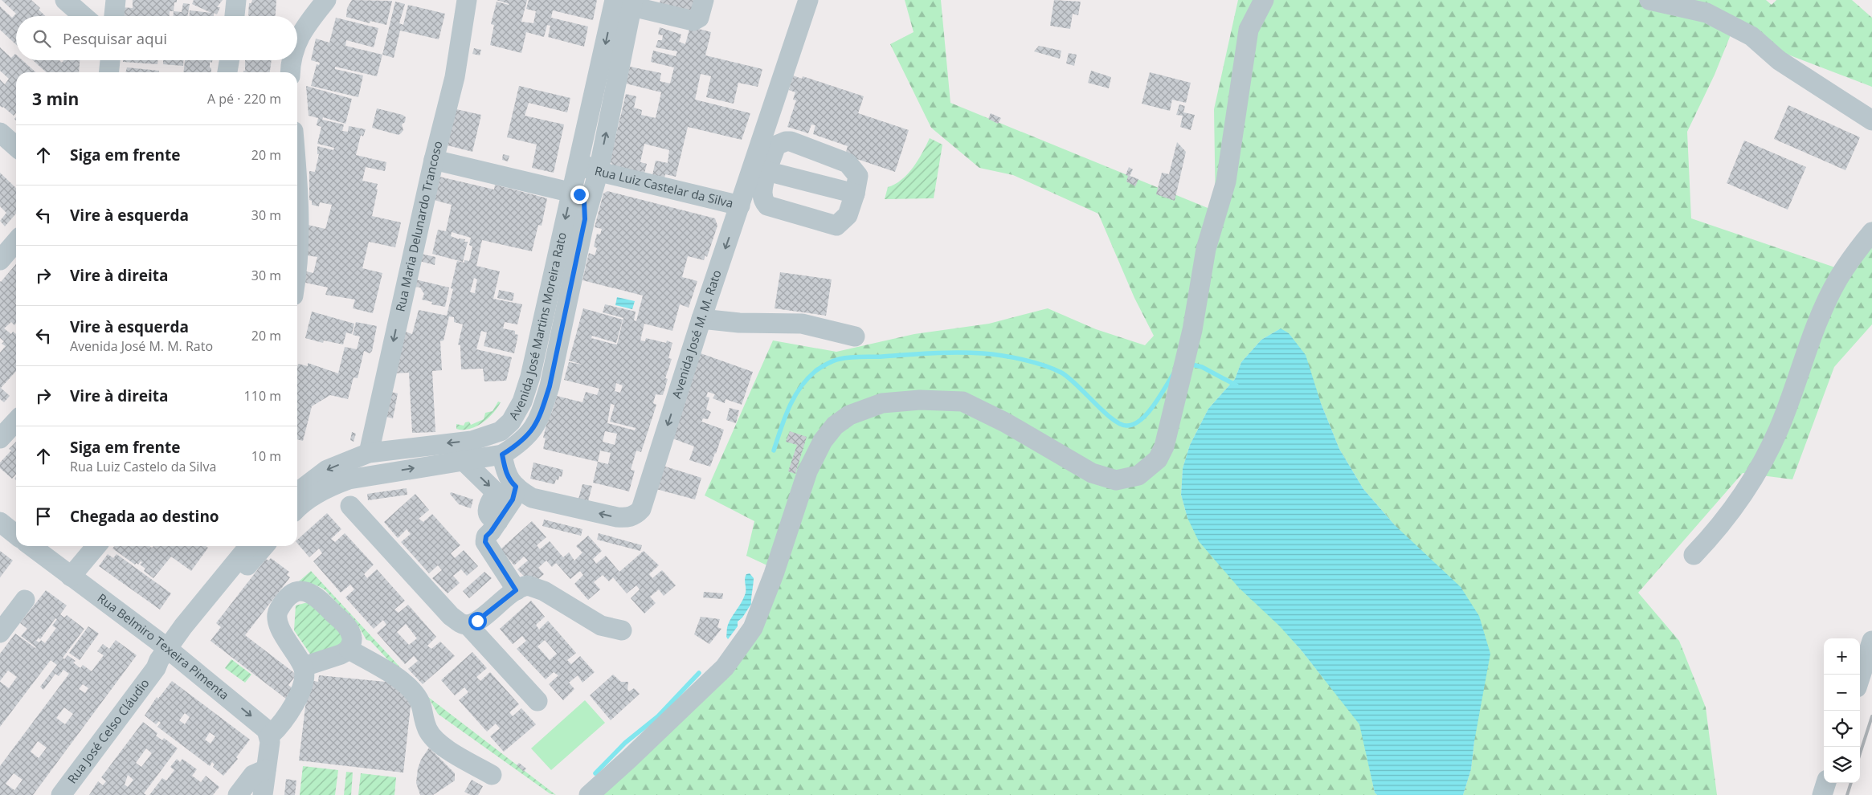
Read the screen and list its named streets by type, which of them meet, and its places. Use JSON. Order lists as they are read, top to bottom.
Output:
{
  "streets": {
    "street": [
      "Rua Luiz Castelar da Silva",
      "Rua Maria Delunardo Trancoso",
      "Avenida José Martins Moreira Rato",
      "Avenida José M. M. Rato",
      "Rua Belmiro Texeira Pimenta",
      "Rua José Celso Cláudio"
    ]
  },
  "crossings": [
    ["Rua Luiz Castelar da Silva", "Avenida José Martins Moreira Rato"],
    ["Rua Luiz Castelar da Silva", "Avenida José M. M. Rato"],
    ["Rua Maria Delunardo Trancoso", "Avenida José Martins Moreira Rato"],
    ["Avenida José Martins Moreira Rato", "Avenida José M. M. Rato"],
    ["Rua Belmiro Texeira Pimenta", "Rua José Celso Cláudio"]
  ],
  "one_way": ["Rua Maria Delunardo Trancoso"],
  "page": {
    "search": "Pesquisar aqui",
    "heading": ["3 min", "A pé · 220 m"],
    "list": [
      ["Siga em frente", "20 m"],
      ["Vire à esquerda", "30 m"],
      ["Vire à direita", "30 m"],
      ["Vire à esquerda", "Avenida José M. M. Rato", "20 m"],
      ["Vire à direita", "110 m"],
      ["Siga em frente", "Rua Luiz Castelo da Silva", "10 m"],
      "Chegada ao destino"
    ],
    "map_buttons": ["+", "−"]
  }
}
